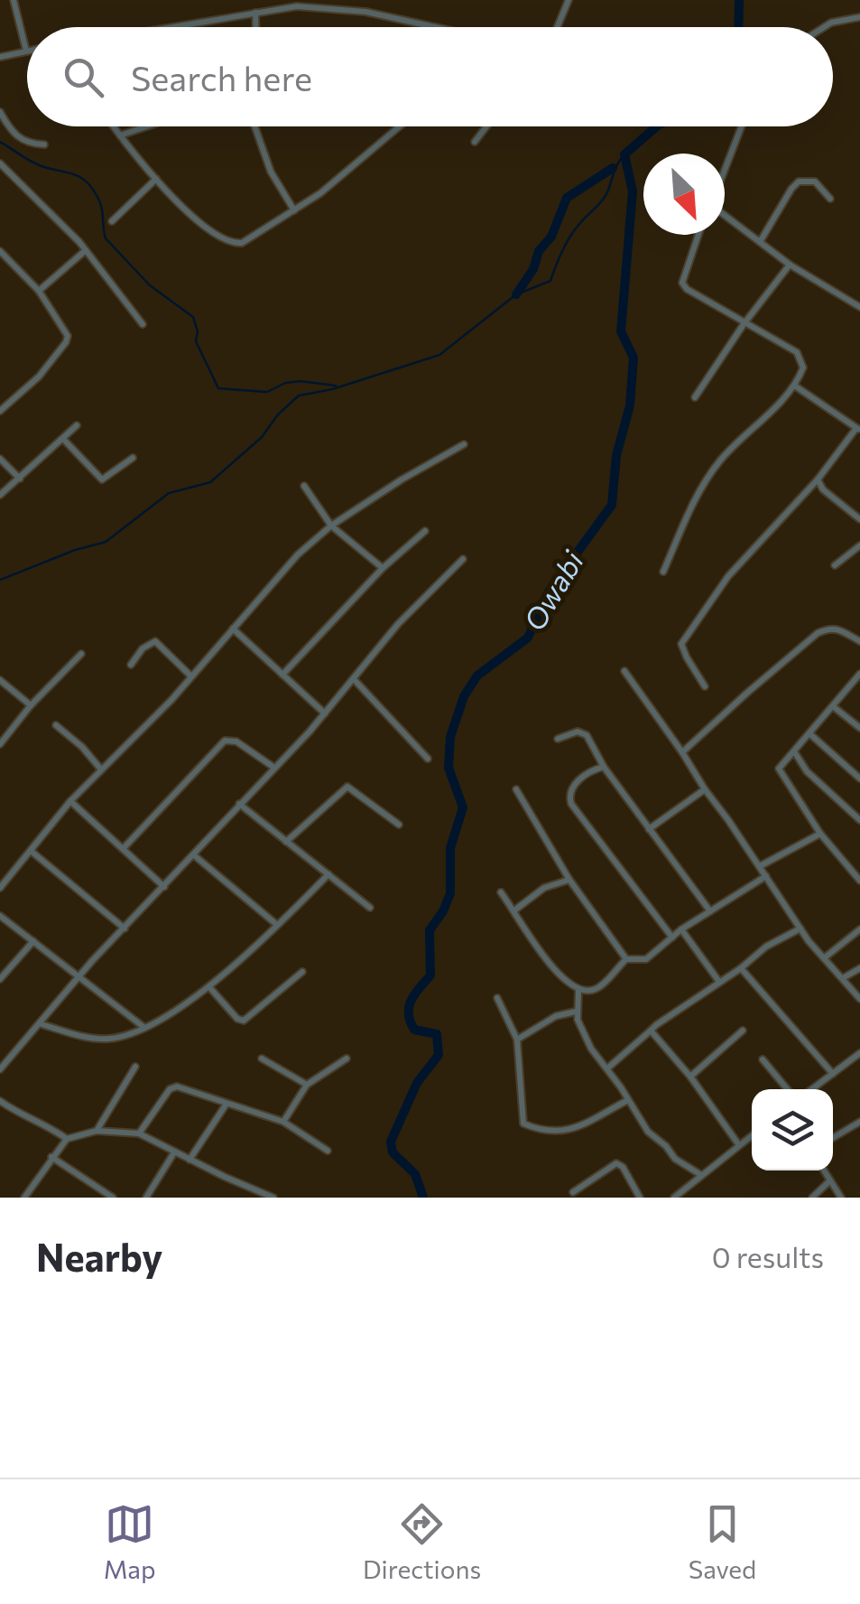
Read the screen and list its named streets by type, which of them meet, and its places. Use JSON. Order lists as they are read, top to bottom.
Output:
{
  "water": ["Owabi"],
  "north": "bottom right",
  "page": {
    "search": "Search here",
    "heading": ["Nearby", "0 results"],
    "nav": ["Map", "Directions", "Saved"]
  }
}
